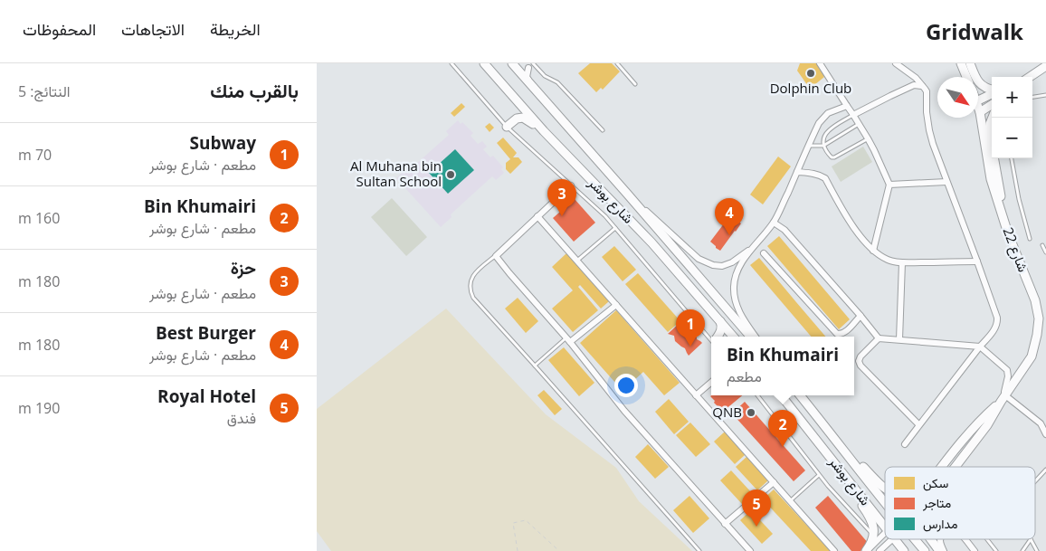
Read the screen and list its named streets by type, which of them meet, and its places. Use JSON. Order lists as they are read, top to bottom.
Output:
{
  "streets": {
    "main road": ["شارع بوشر", "شارع 22"]
  },
  "places": ["Dolphin Club", "Al Muhana bin Sultan School", "QNB"],
  "legend": ["سكن", "متاجر", "مدارس"],
  "north": "bottom right",
  "page": {
    "header": "Gridwalk",
    "nav": ["الخريطة", "الاتجاهات", "المحفوظات"],
    "heading": ["بالقرب منك", "النتائج: 5"],
    "map_buttons": ["+", "−"],
    "list": [
      {
        "mark": "1",
        "name": "Subway",
        "note": "مطعم · شارع بوشر",
        "value": "70 m"
      },
      {
        "mark": "2",
        "name": "Bin Khumairi",
        "note": "مطعم · شارع بوشر",
        "value": "160 m"
      },
      {
        "mark": "3",
        "name": "حزة",
        "note": "مطعم · شارع بوشر",
        "value": "180 m"
      },
      {
        "mark": "4",
        "name": "Best Burger",
        "note": "مطعم · شارع بوشر",
        "value": "180 m"
      },
      {
        "mark": "5",
        "name": "Royal Hotel",
        "note": "فندق",
        "value": "190 m"
      }
    ],
    "pins": [
      "3",
      "4",
      "1",
      "2",
      "5"
    ],
    "popup": ["Bin Khumairi", "مطعم"]
  }
}
